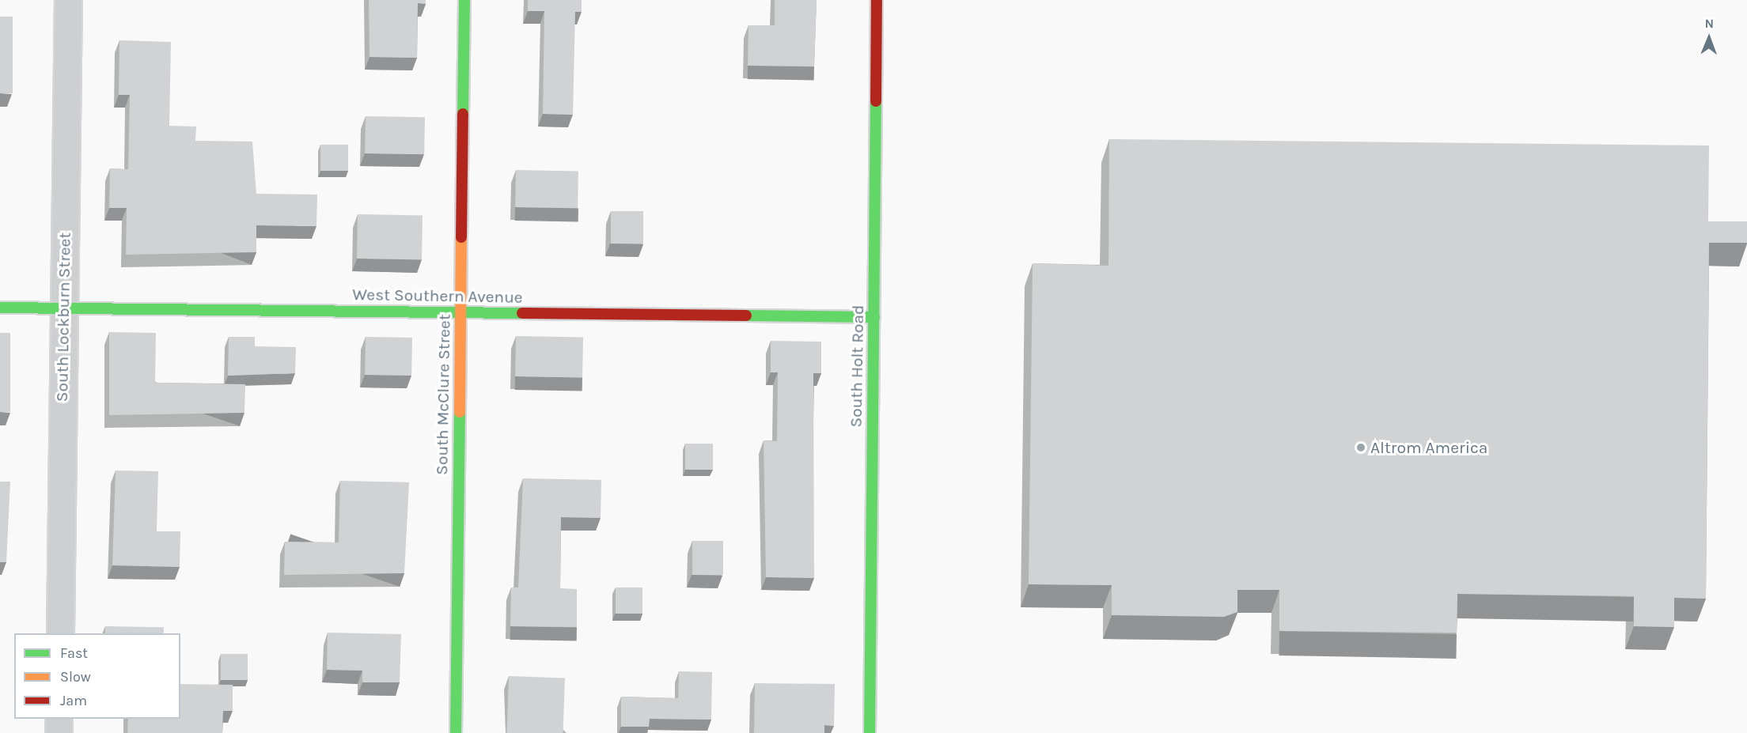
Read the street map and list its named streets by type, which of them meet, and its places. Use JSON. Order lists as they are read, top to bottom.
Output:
{
  "streets": {
    "street": [
      "West Southern Avenue",
      "South Lockburn Street",
      "South Holt Road",
      "South McClure Street"
    ]
  },
  "crossings": [
    ["West Southern Avenue", "South Lockburn Street"],
    ["West Southern Avenue", "South Holt Road"],
    ["West Southern Avenue", "South McClure Street"]
  ],
  "places": ["Altrom America"],
  "legend": ["Fast", "Slow", "Jam"],
  "north": "top"
}
